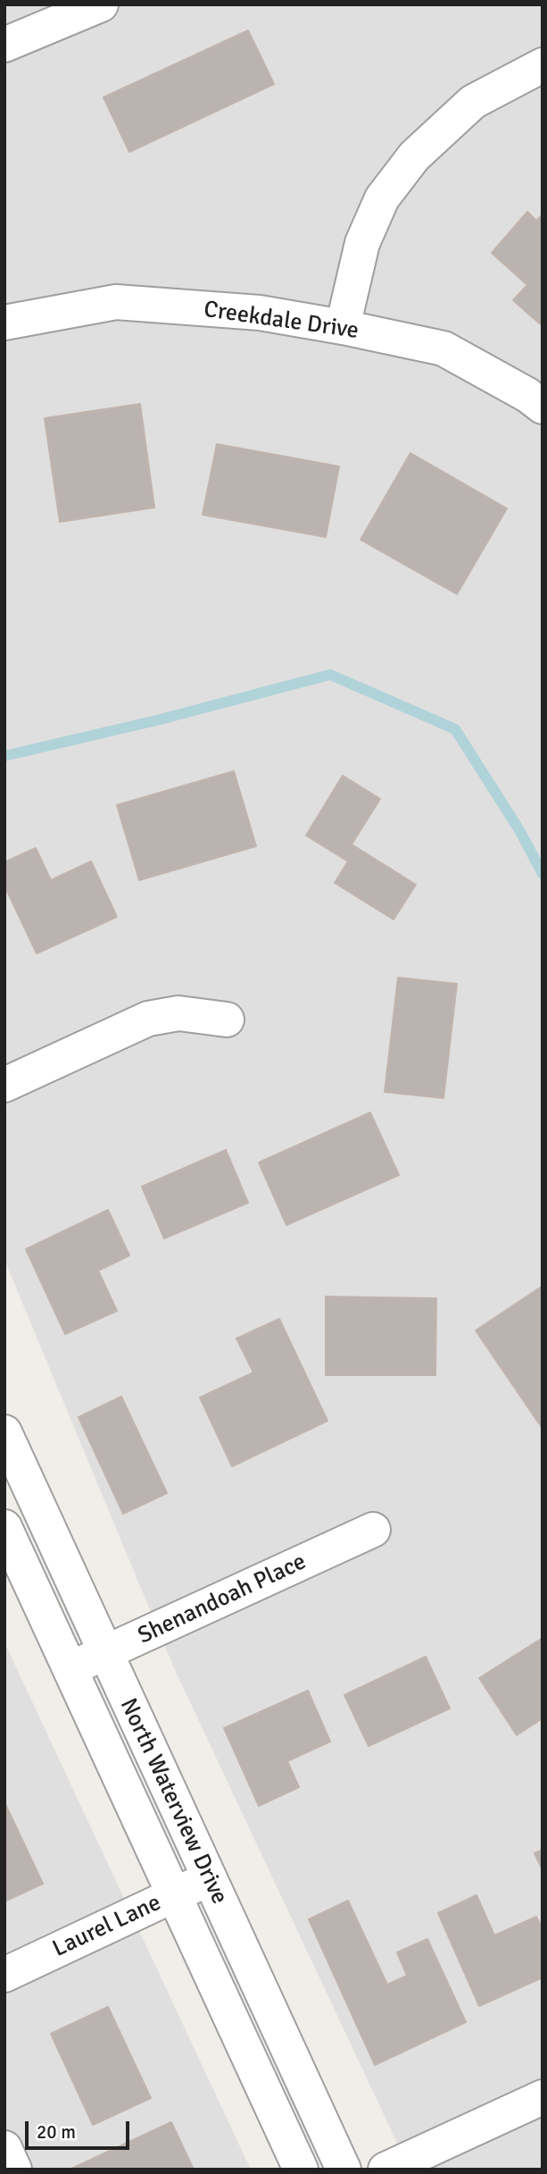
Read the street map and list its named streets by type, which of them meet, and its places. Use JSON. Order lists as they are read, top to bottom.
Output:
{
  "streets": {
    "street": [
      "Creekdale Drive",
      "Shenandoah Place",
      "North Waterview Drive",
      "Laurel Lane"
    ]
  },
  "crossings": [
    ["Shenandoah Place", "North Waterview Drive"],
    ["North Waterview Drive", "Laurel Lane"]
  ],
  "scale_bar": "20 m"
}
